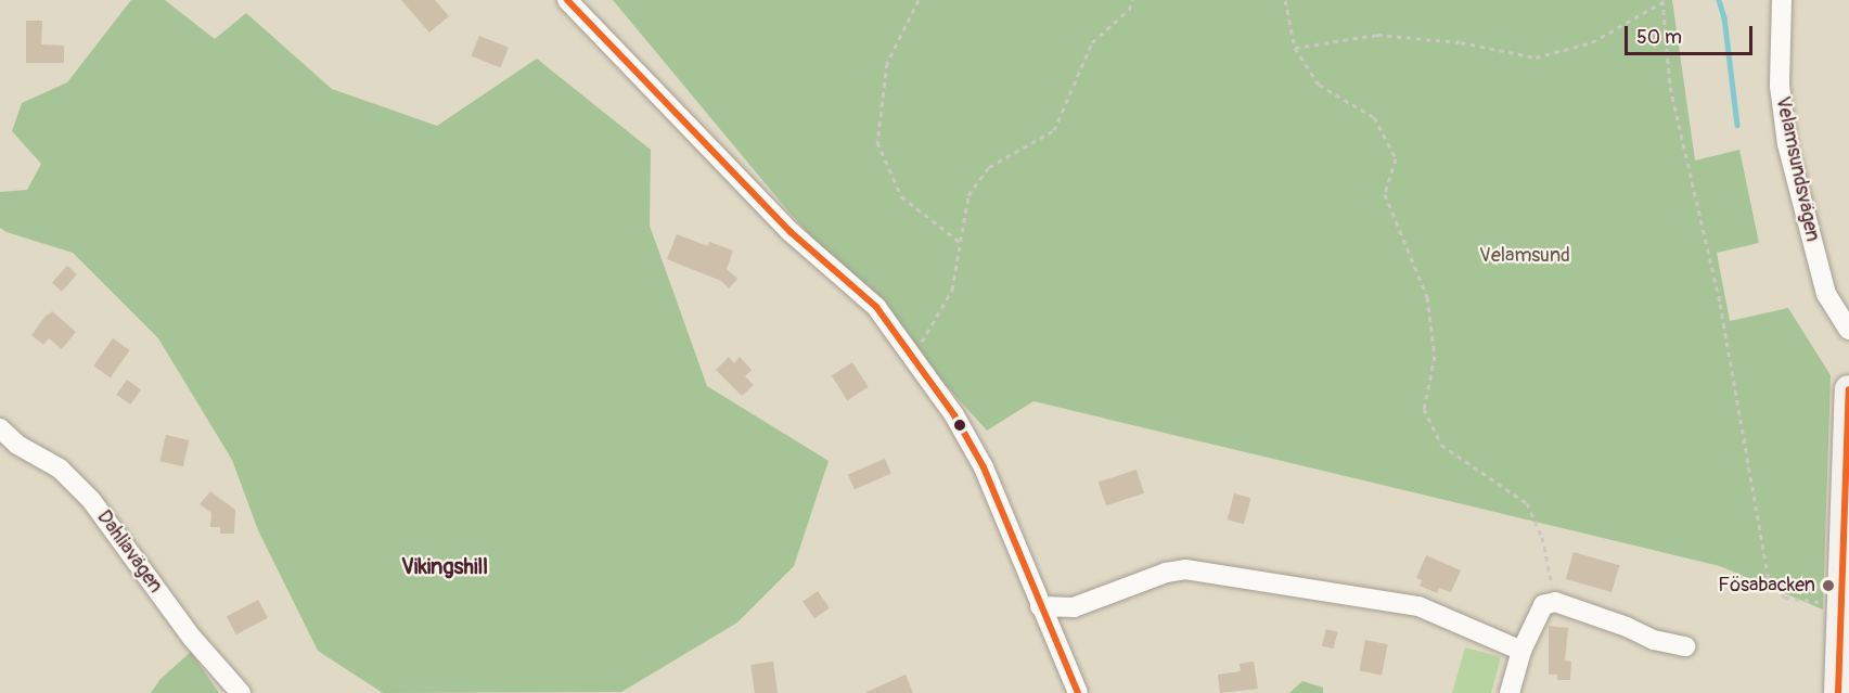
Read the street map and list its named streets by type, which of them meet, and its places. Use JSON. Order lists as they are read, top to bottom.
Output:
{
  "streets": {
    "street": ["Velamsundsvägen", "Dahliavägen"]
  },
  "districts": ["Vikingshill"],
  "parks": ["Velamsund"],
  "places": ["Fösabacken"],
  "scale_bar": "50 m"
}
